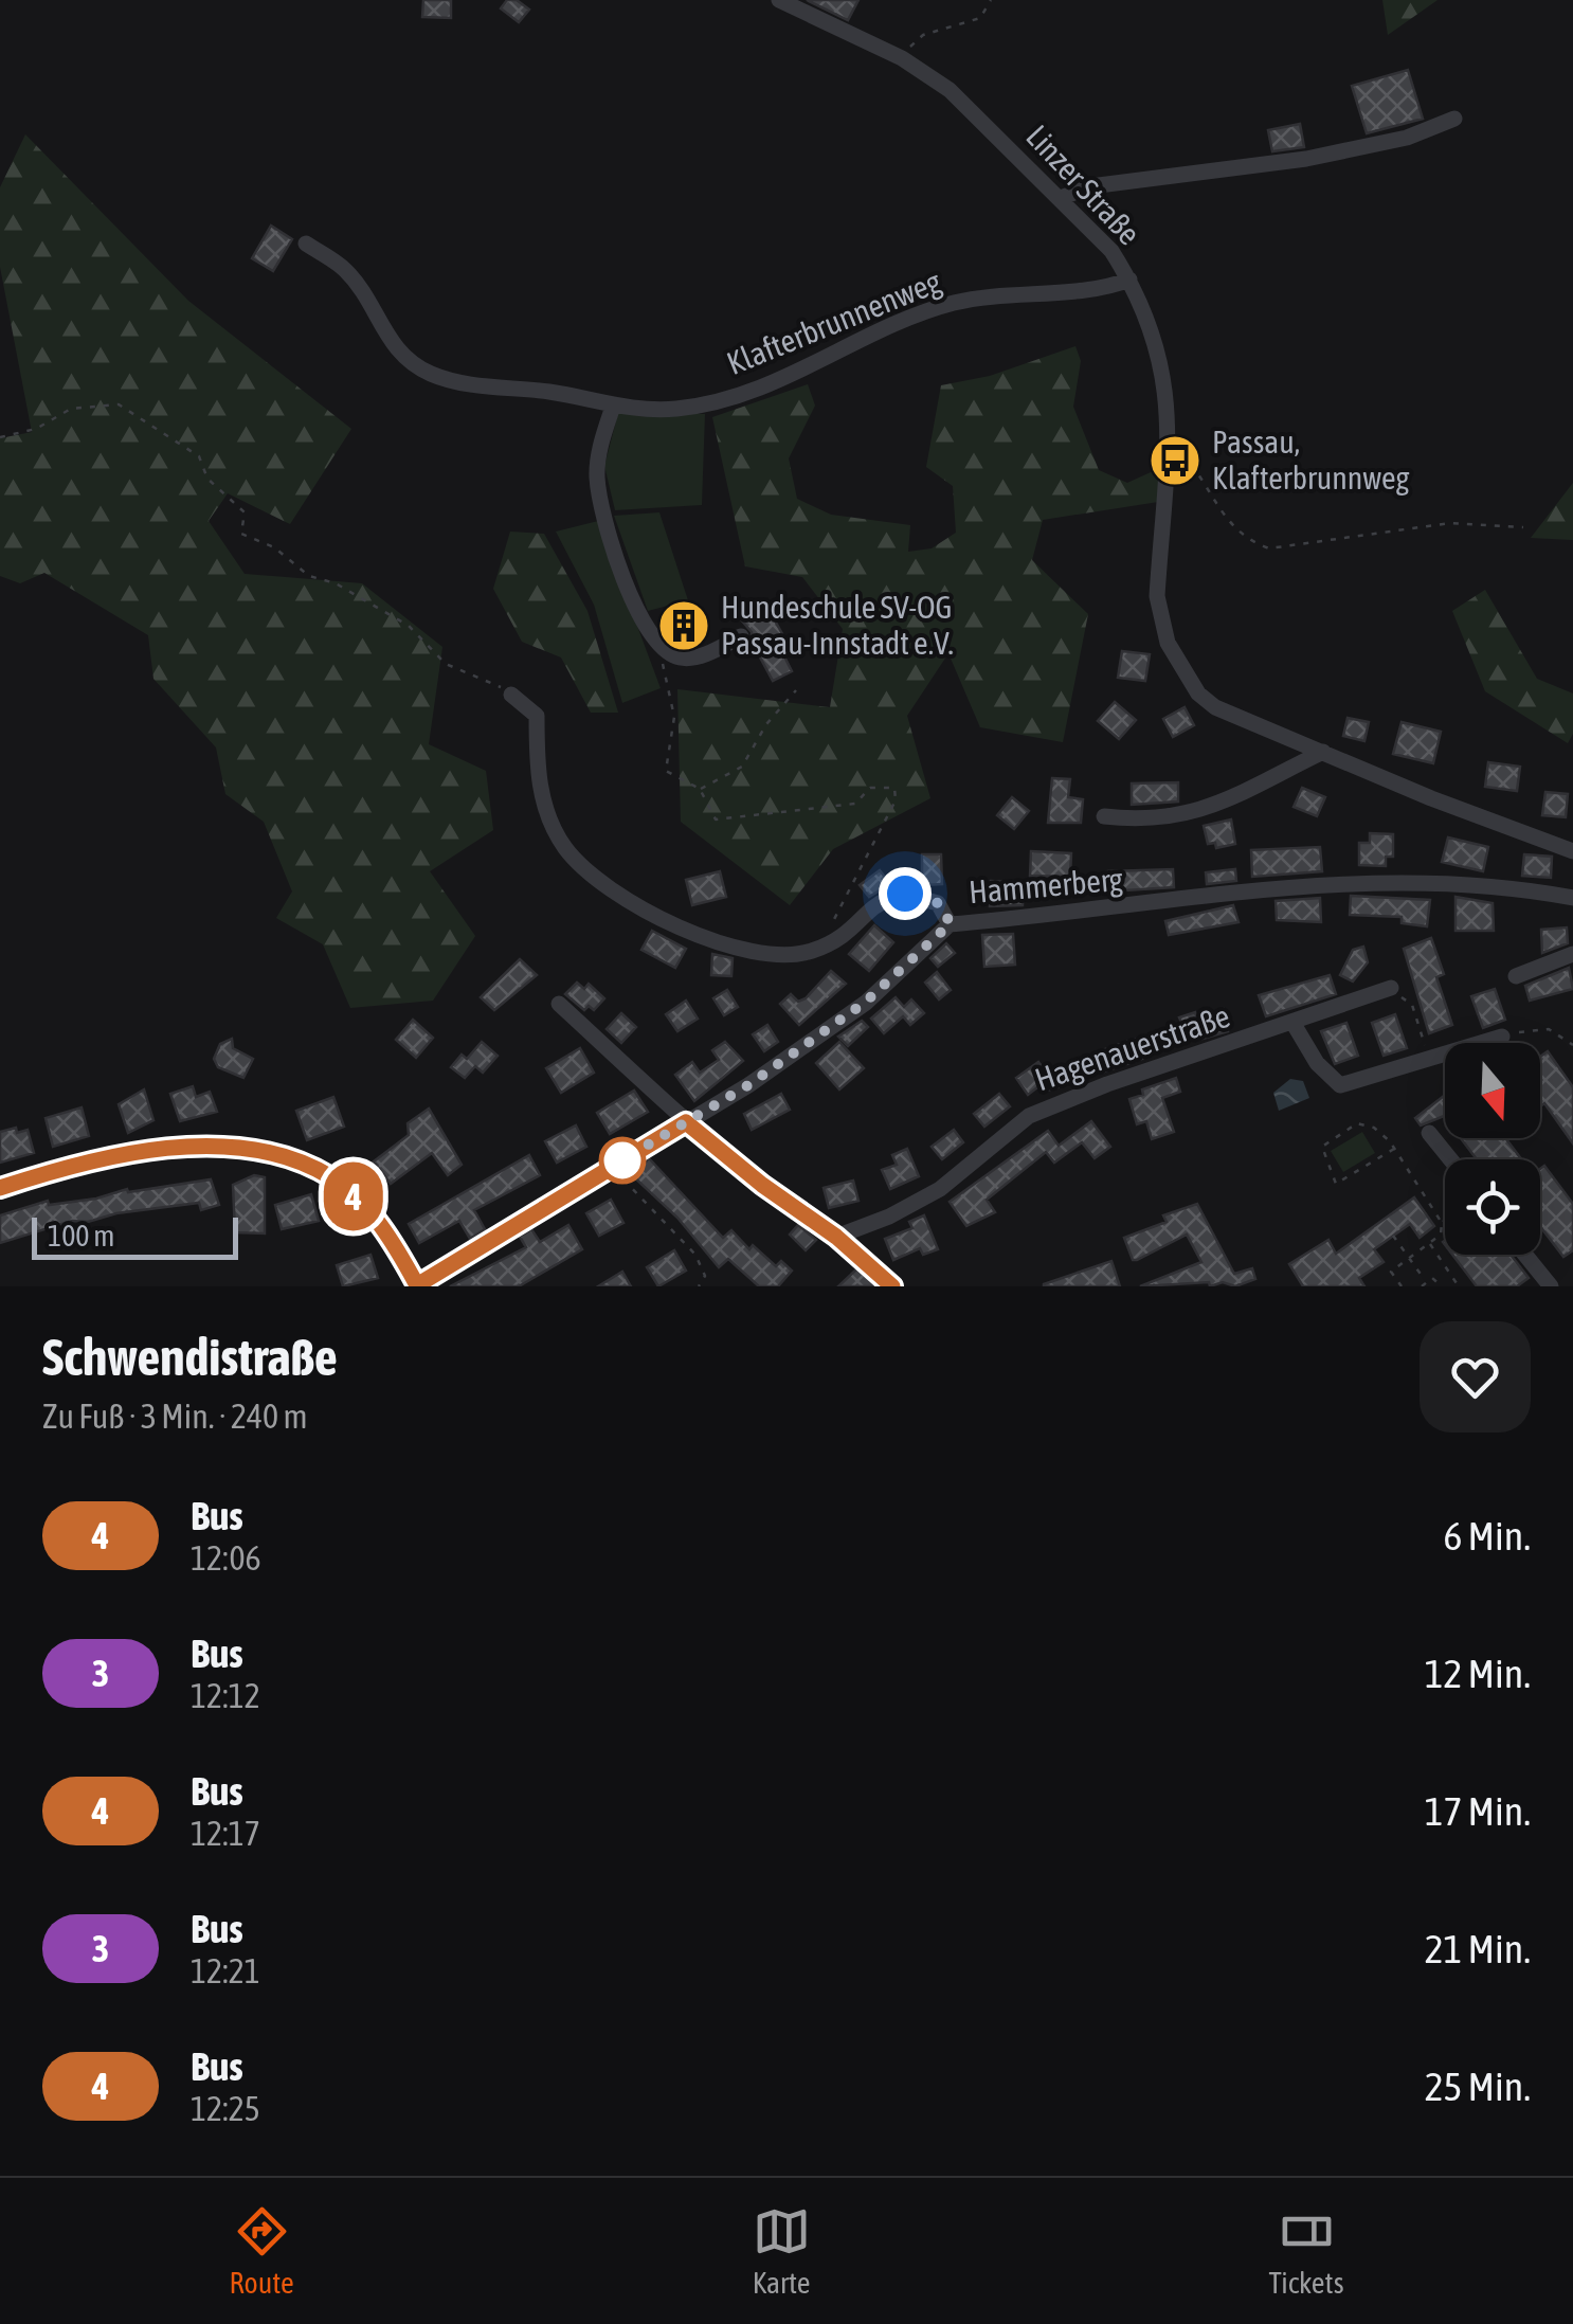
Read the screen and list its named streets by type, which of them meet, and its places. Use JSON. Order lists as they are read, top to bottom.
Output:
{
  "streets": {
    "street": [
      "Linzer Straße",
      "Klafterbrunnenweg",
      "Hammerberg",
      "Hagenauerstraße"
    ]
  },
  "crossings": [
    ["Linzer Straße", "Klafterbrunnenweg"]
  ],
  "places": {
    "bus stop": ["Passau, Klafterbrunnweg"],
    "building": ["Hundeschule SV-OG Passau-Innstadt e.V."]
  },
  "lines": ["bus line 4"],
  "scale_bar": "100 m",
  "north": "bottom",
  "page": {
    "on_map": "4",
    "scale": "100 m",
    "heading": ["Schwendistraße", "Zu Fuß · 3 Min. · 240 m"],
    "list": [
      {
        "mark": "4",
        "name": "Bus",
        "note": "12:06",
        "value": "6 Min."
      },
      {
        "mark": "3",
        "name": "Bus",
        "note": "12:12",
        "value": "12 Min."
      },
      {
        "mark": "4",
        "name": "Bus",
        "note": "12:17",
        "value": "17 Min."
      },
      {
        "mark": "3",
        "name": "Bus",
        "note": "12:21",
        "value": "21 Min."
      },
      {
        "mark": "4",
        "name": "Bus",
        "note": "12:25",
        "value": "25 Min."
      }
    ],
    "tabs": ["Route", "Karte", "Tickets"]
  }
}
